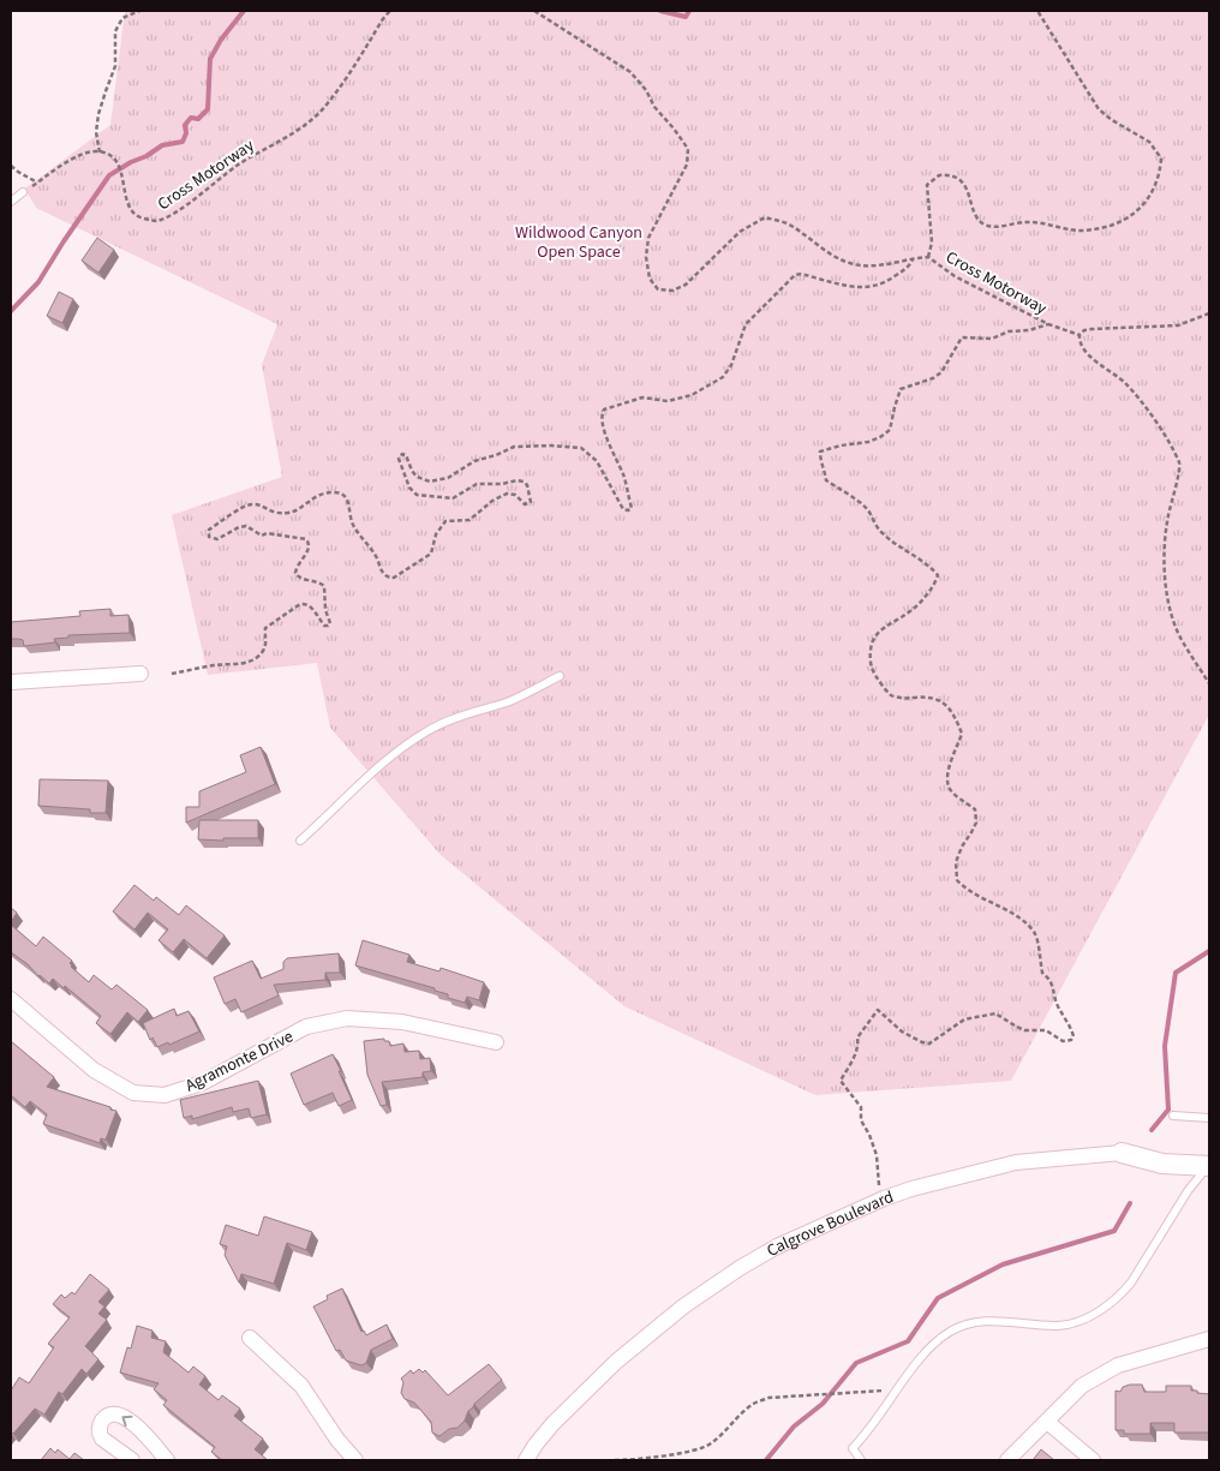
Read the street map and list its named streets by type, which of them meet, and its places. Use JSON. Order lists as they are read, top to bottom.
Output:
{
  "streets": {
    "street": ["Agramonte Drive", "Calgrove Boulevard"],
    "path": ["Cross Motorway"]
  },
  "parks": ["Wildwood Canyon Open Space"]
}
